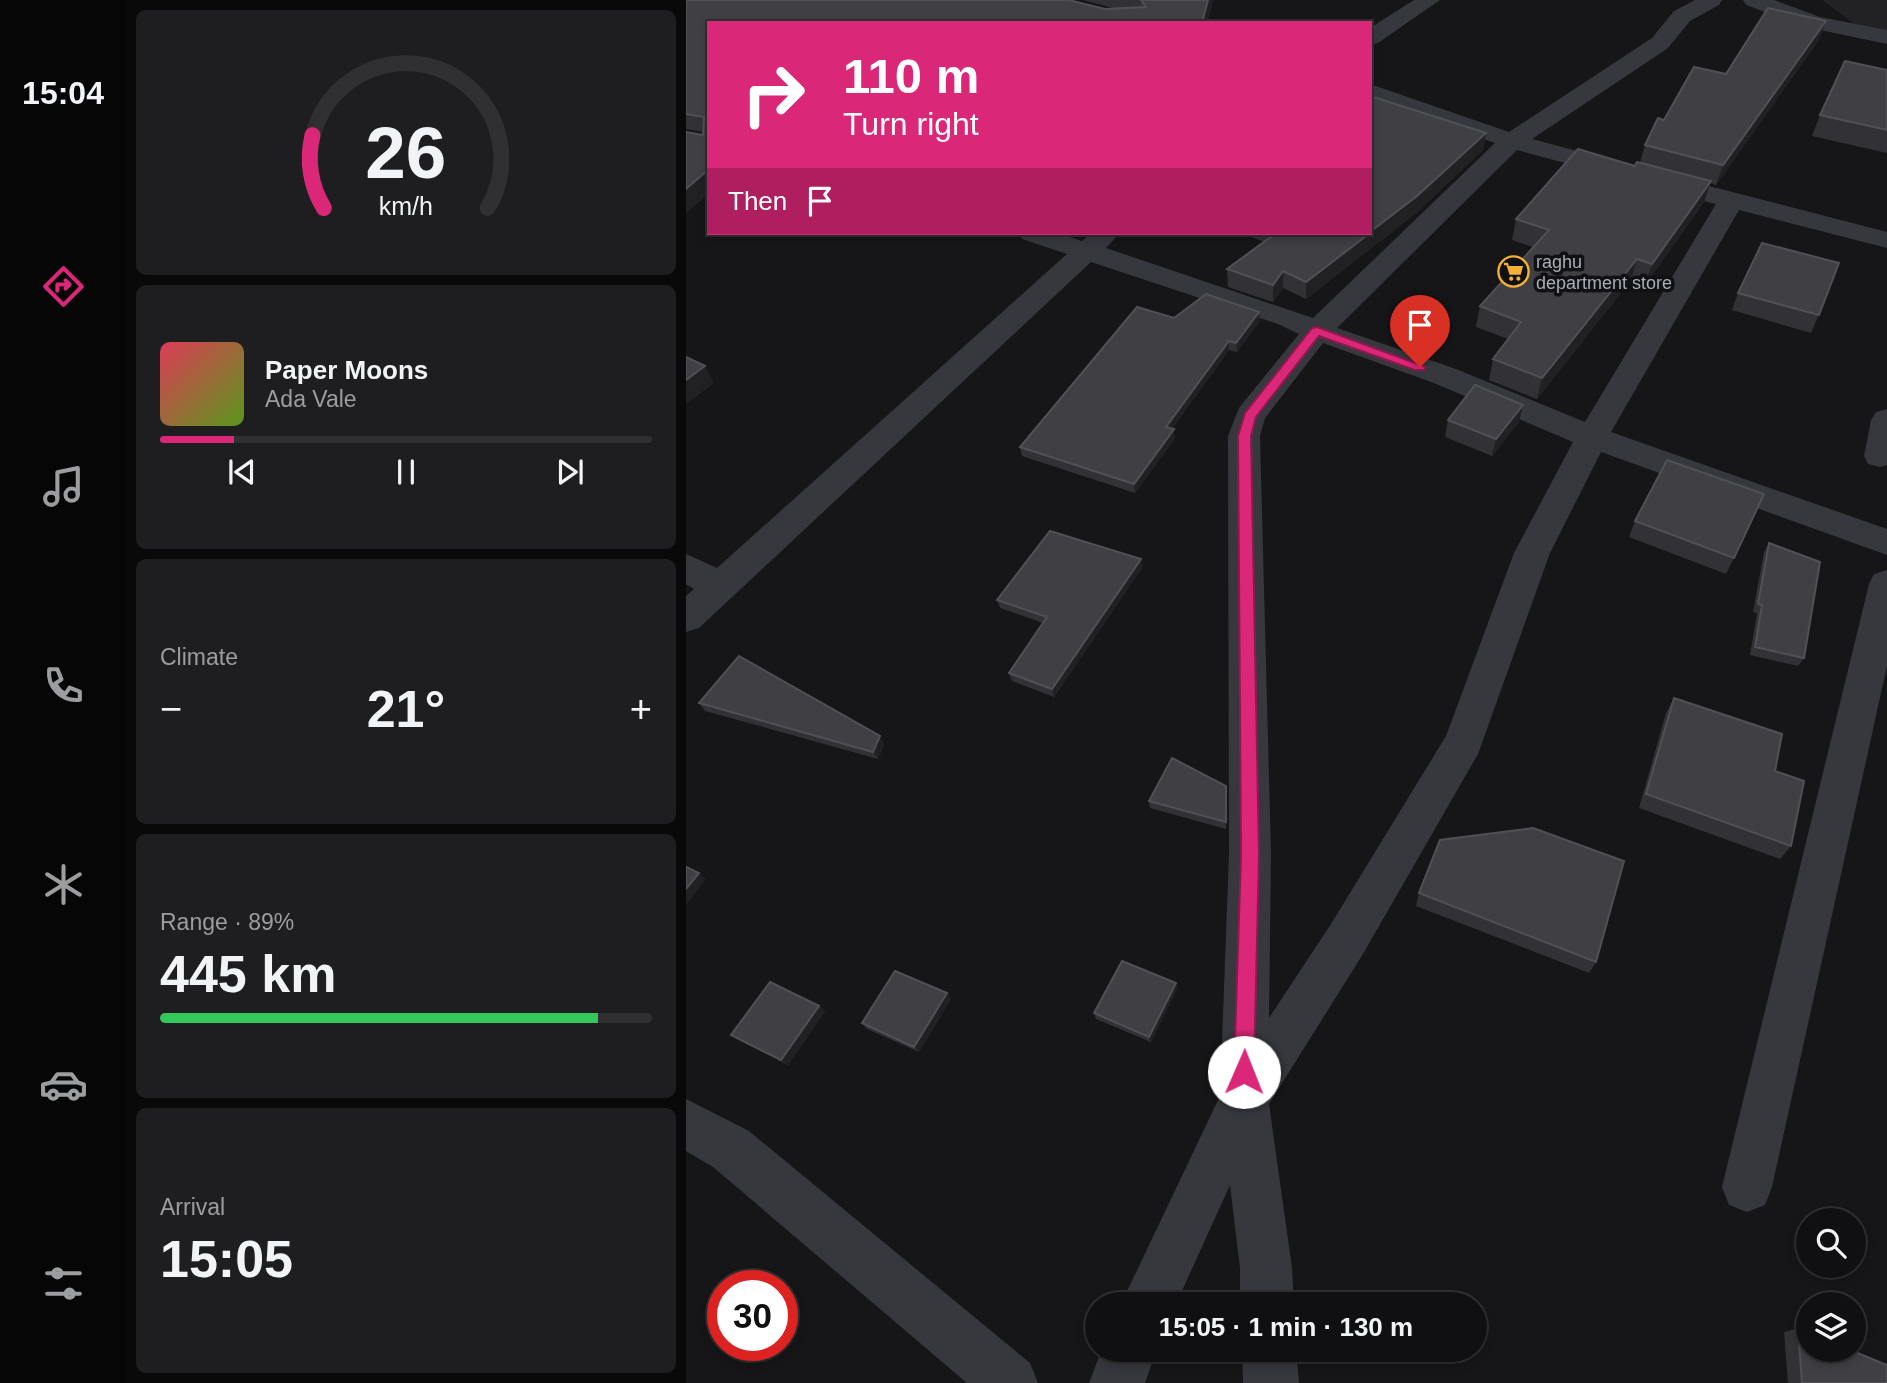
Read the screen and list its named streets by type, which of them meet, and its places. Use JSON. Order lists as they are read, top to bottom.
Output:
{
  "places": {
    "supermarket": ["raghu department store"]
  },
  "page": {
    "tabs": "15:04",
    "turn": ["110 m", "Turn right"],
    "then": "Then",
    "song": ["Paper Moons", "Ada Vale"],
    "tile": [
      "Climate",
      ["Range · 89%", "445 km"],
      ["Arrival", "15:05"]
    ],
    "heat": ["−", "21°", "+"],
    "limit": "30",
    "trip": "15:05 · 1 min · 130 m",
    "gauge": ["26", "km/h"]
  }
}
